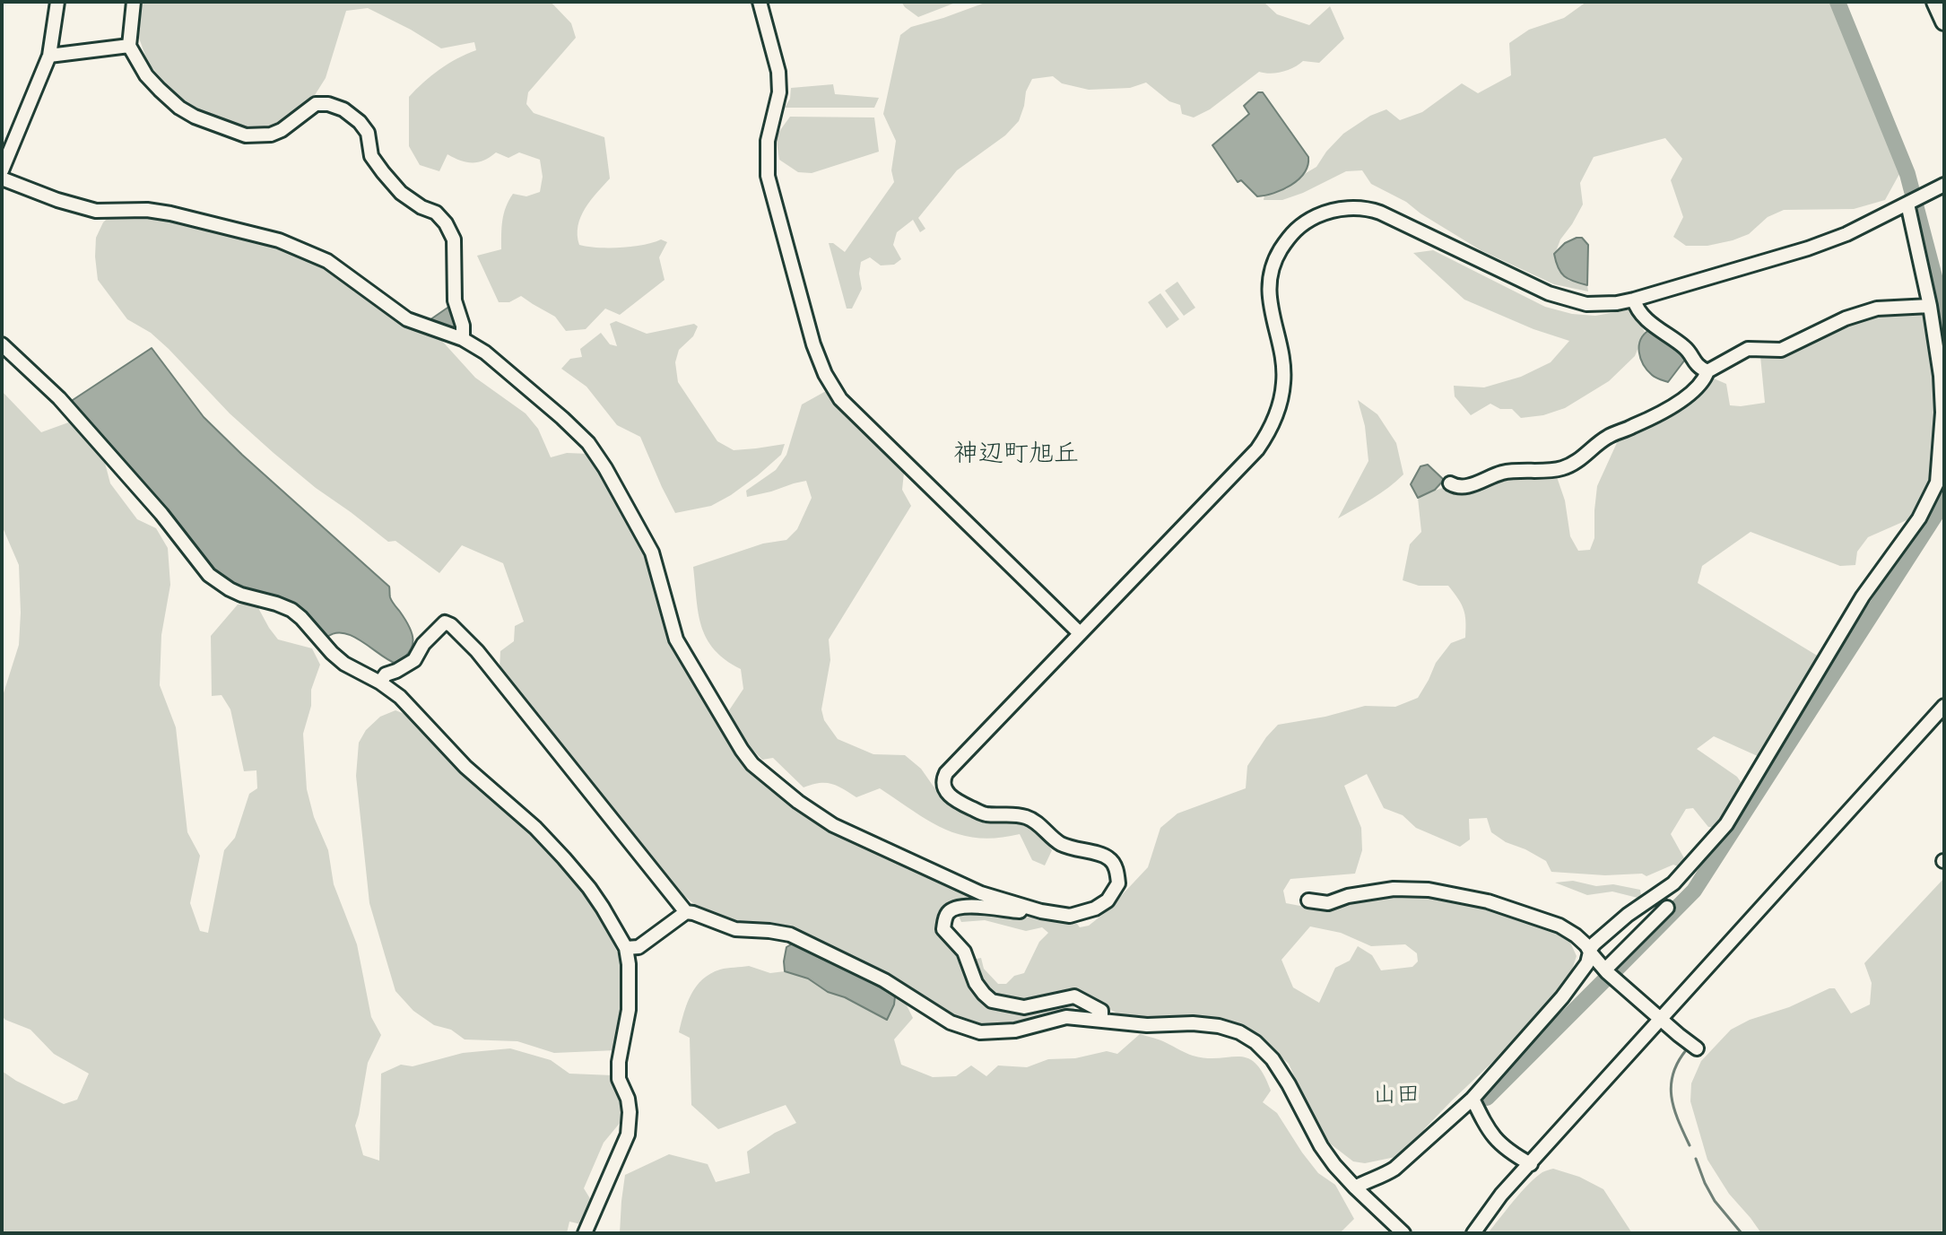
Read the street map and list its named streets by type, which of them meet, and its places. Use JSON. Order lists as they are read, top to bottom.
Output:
{
  "districts": ["神辺町旭丘", "山田"]
}
